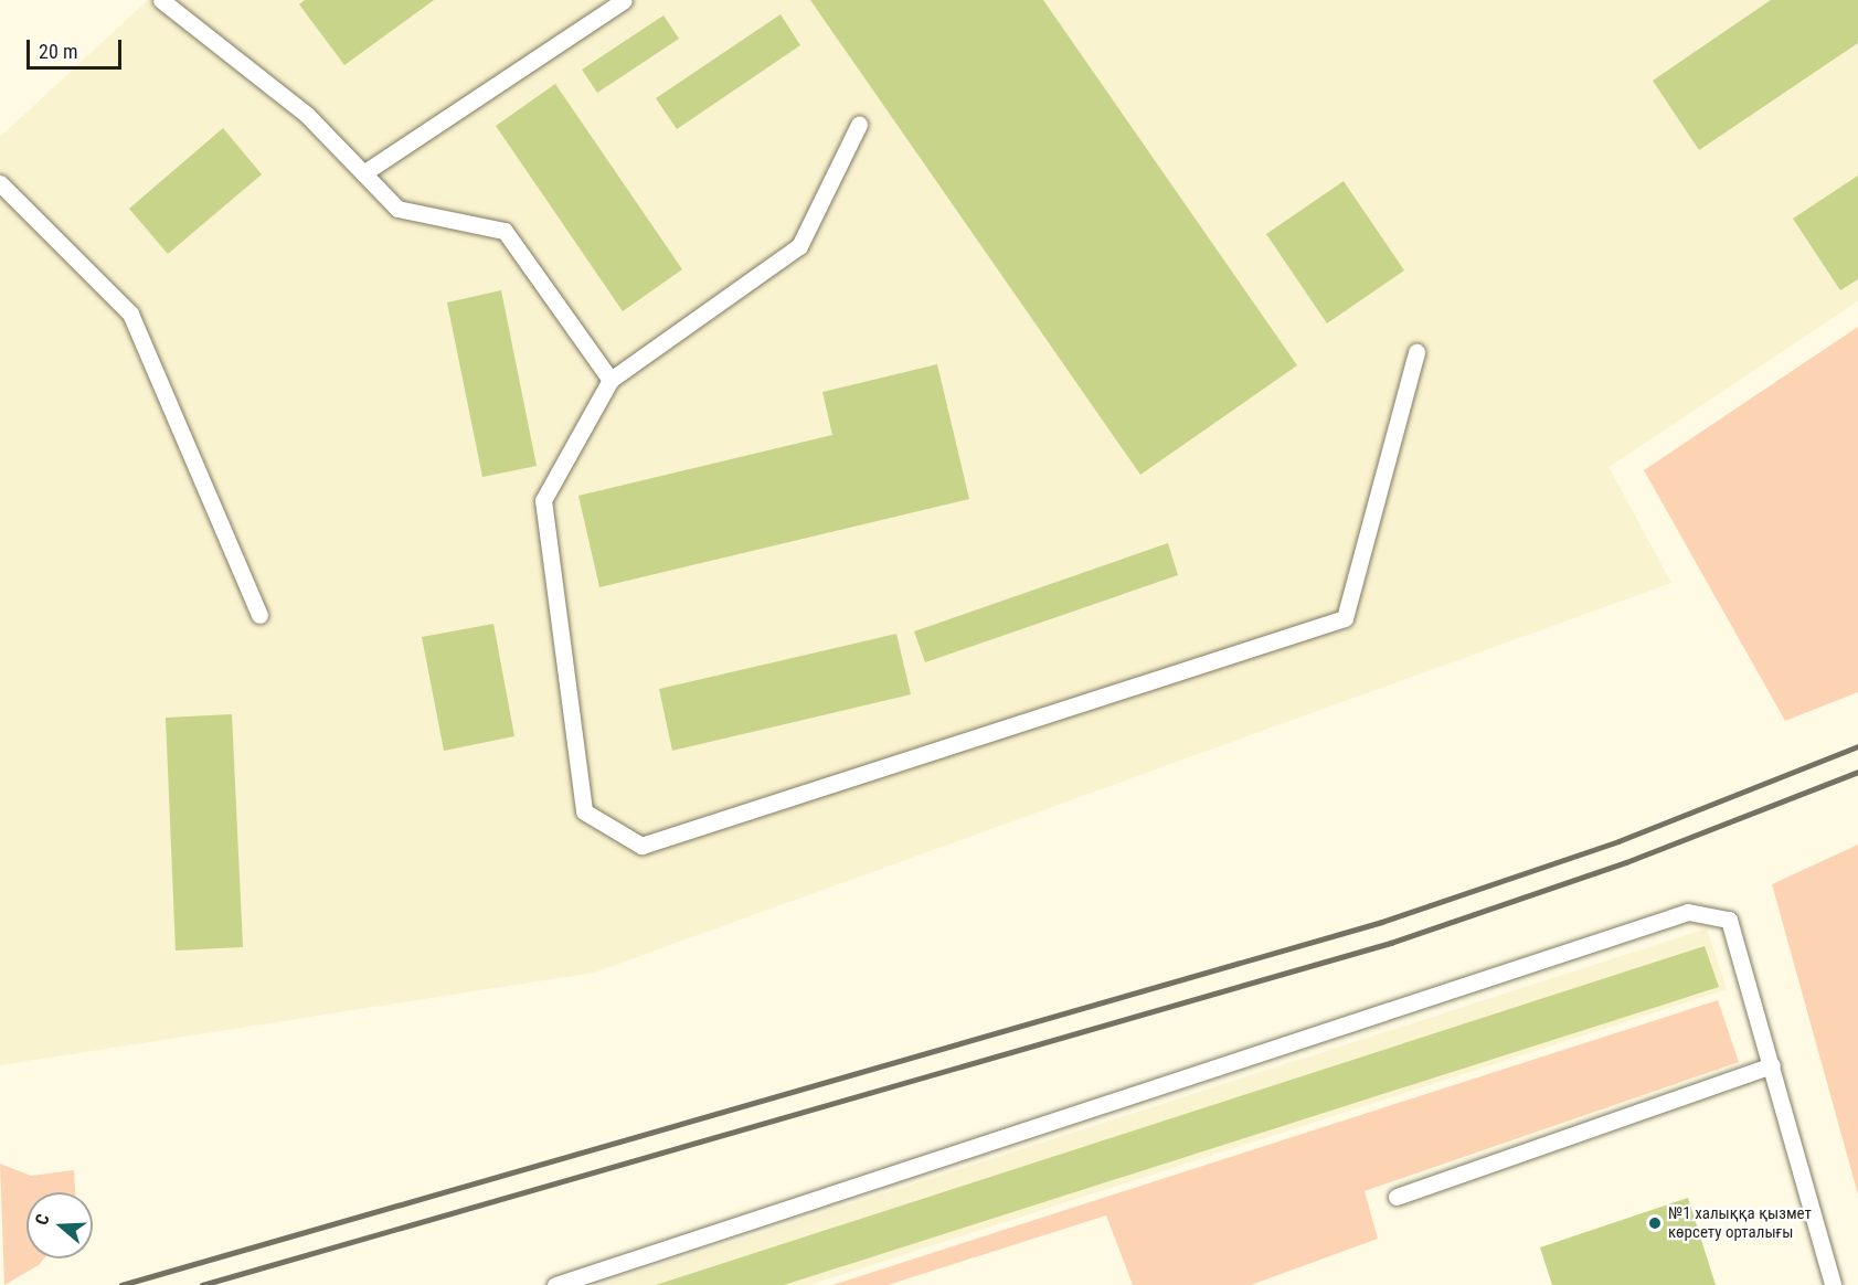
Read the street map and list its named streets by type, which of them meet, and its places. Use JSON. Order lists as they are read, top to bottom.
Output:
{
  "places": ["№1 халыққа қызмет көрсету орталығы"],
  "scale_bar": "20 m",
  "north": "left"
}
